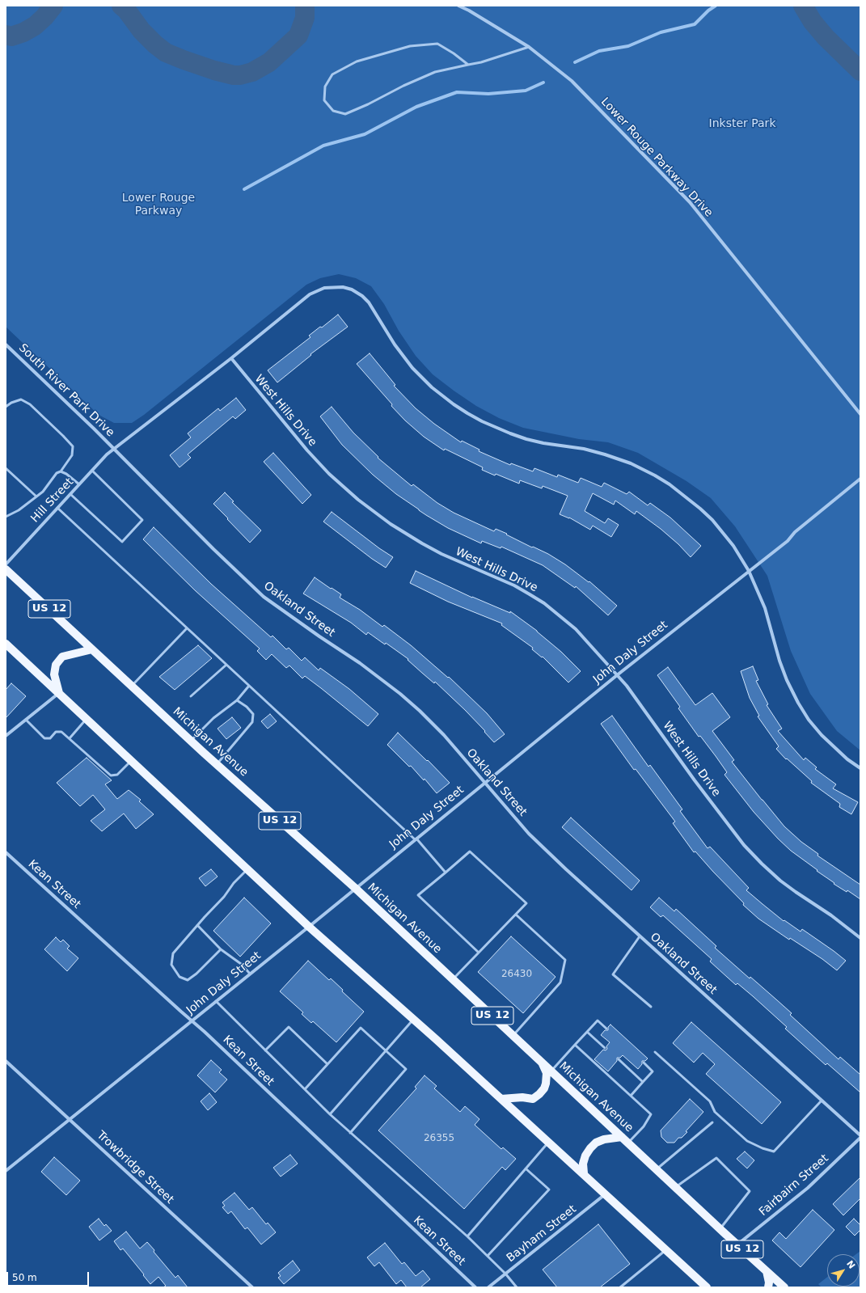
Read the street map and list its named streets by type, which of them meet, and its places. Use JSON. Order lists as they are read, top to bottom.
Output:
{
  "streets": {
    "main road": ["US 12", "Michigan Avenue"],
    "street": [
      "Lower Rouge Parkway Drive",
      "South River Park Drive",
      "West Hills Drive",
      "Hill Street",
      "Oakland Street",
      "John Daly Street",
      "Kean Street",
      "Trowbridge Street",
      "Fairbairn Street",
      "Bayham Street"
    ]
  },
  "crossings": [
    ["South River Park Drive", "Hill Street"],
    ["South River Park Drive", "Oakland Street"],
    ["West Hills Drive", "Hill Street"],
    ["West Hills Drive", "John Daly Street"],
    ["Hill Street", "Oakland Street"],
    ["Oakland Street", "John Daly Street"],
    ["John Daly Street", "Michigan Avenue"],
    ["John Daly Street", "Kean Street"],
    ["John Daly Street", "Trowbridge Street"],
    ["Michigan Avenue", "Fairbairn Street"]
  ],
  "parks": ["Inkster Park", "Lower Rouge Parkway"],
  "house_numbers": ["26430", "26355"],
  "scale_bar": "50 m",
  "north": "top right"
}
